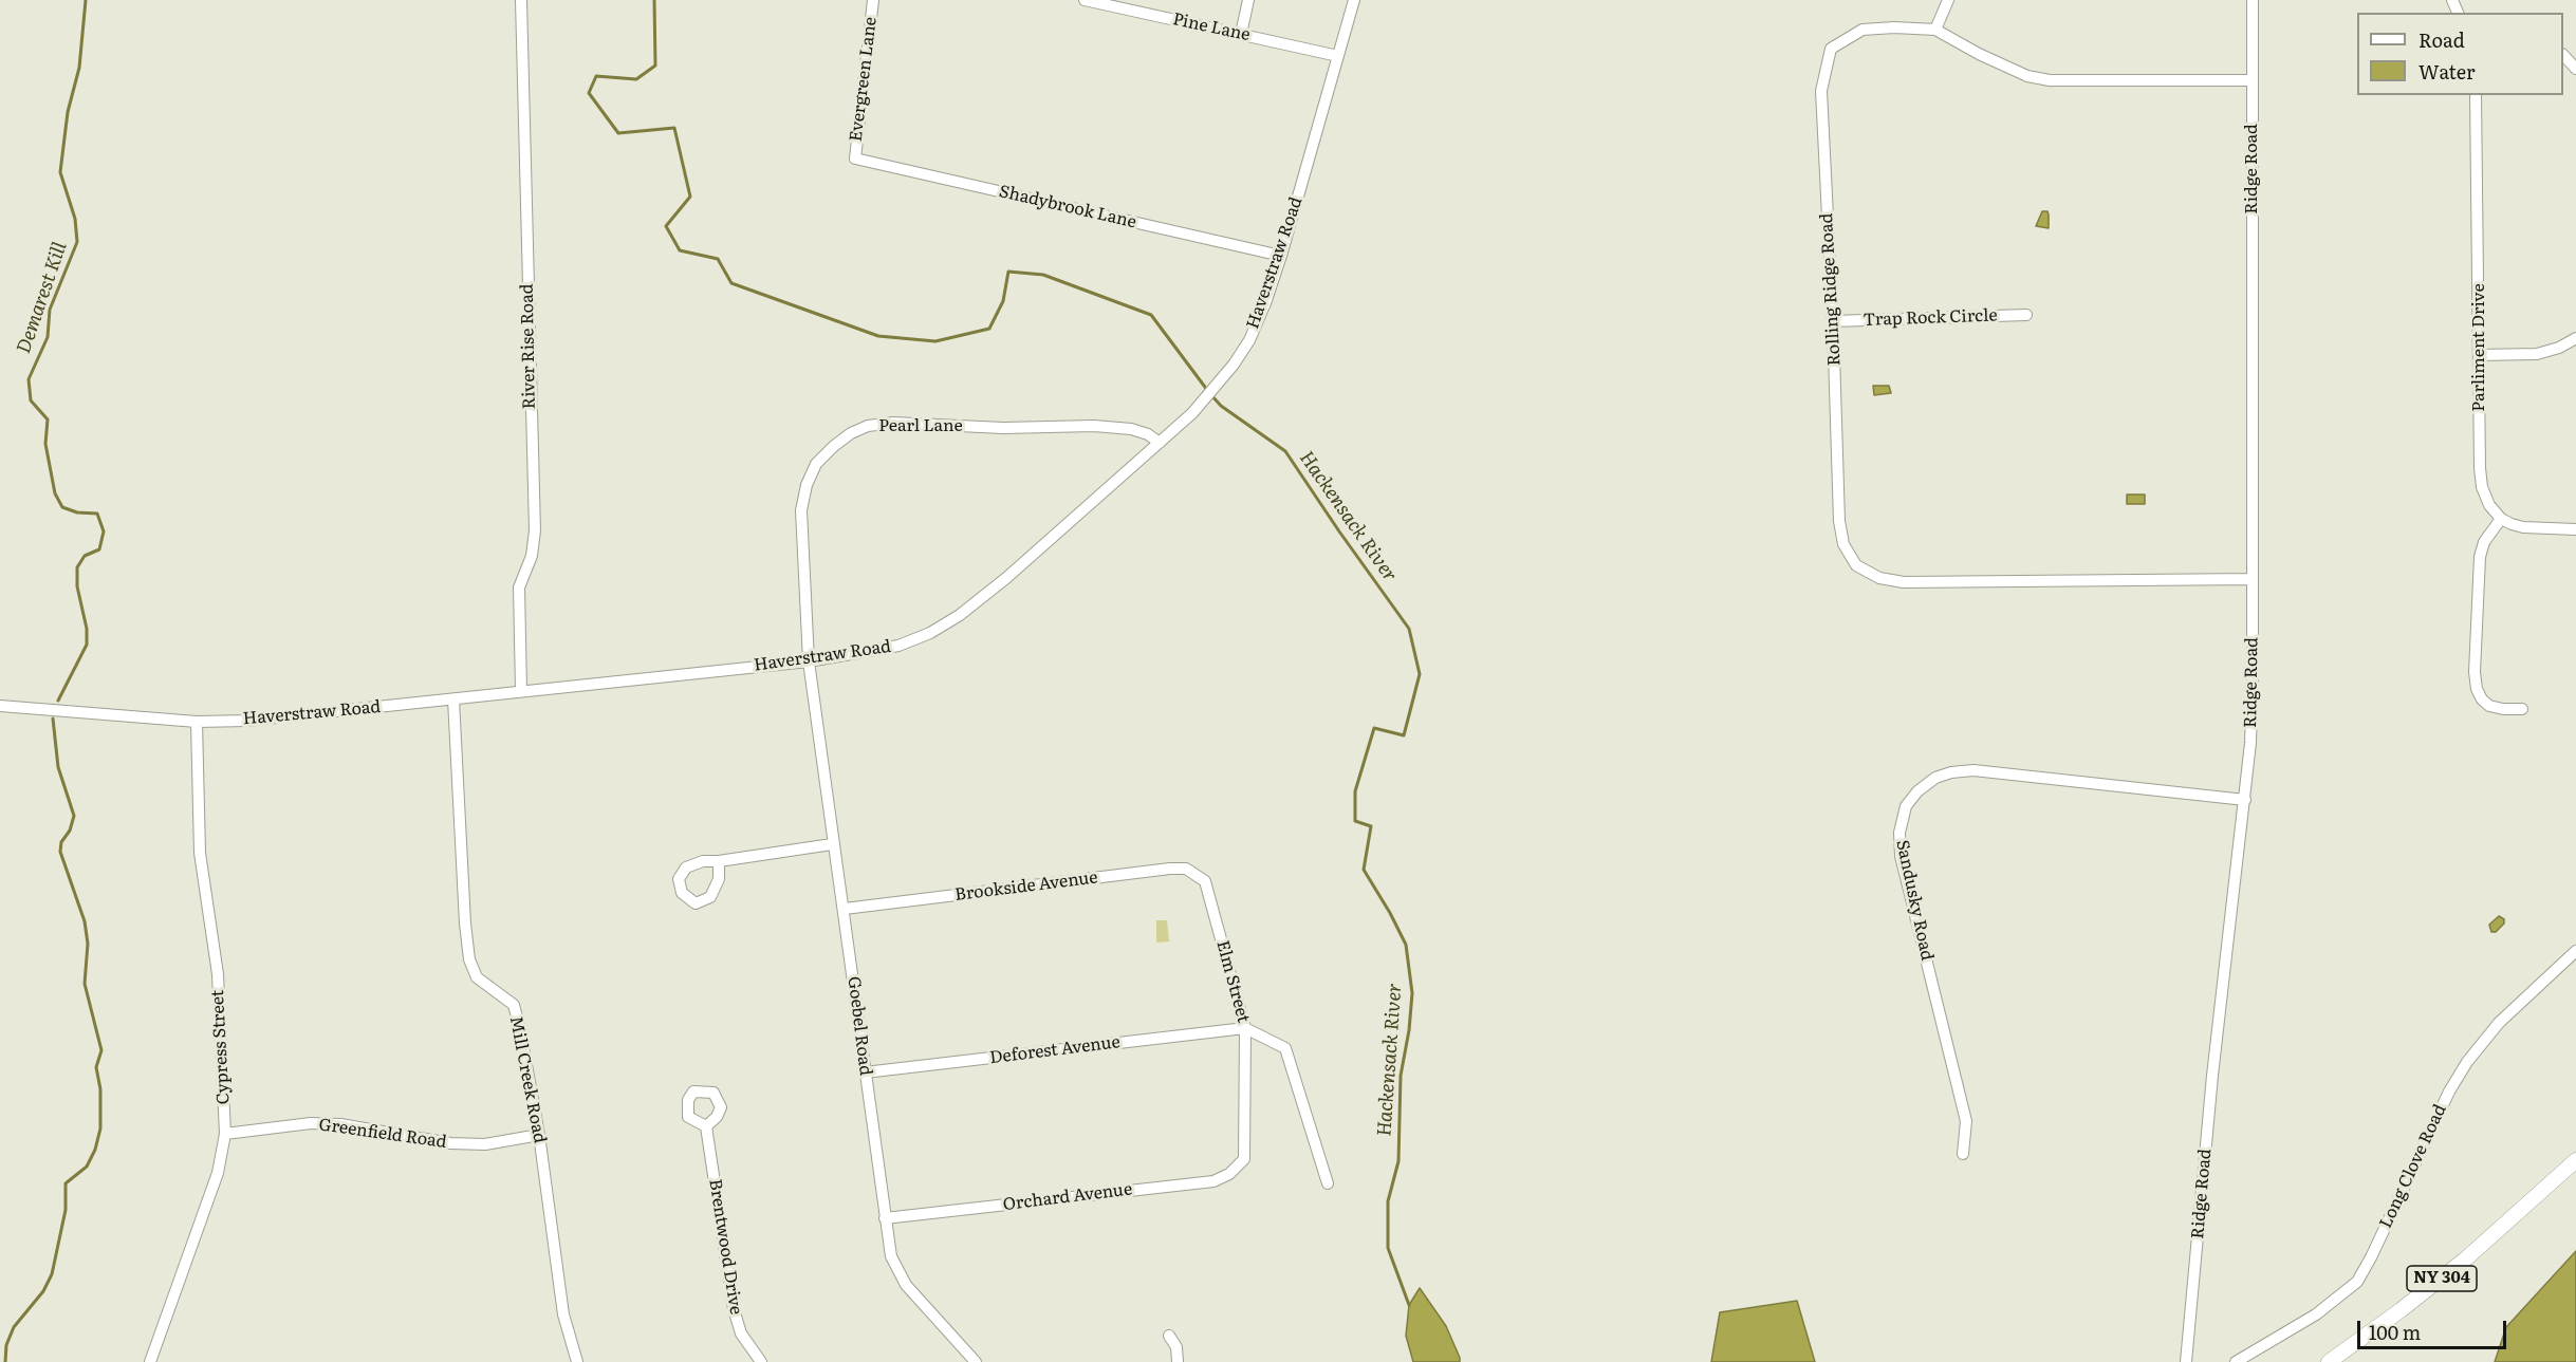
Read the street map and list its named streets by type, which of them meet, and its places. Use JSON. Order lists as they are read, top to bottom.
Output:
{
  "streets": {
    "main road": ["NY 304"],
    "street": [
      "Pine Lane",
      "Evergreen Lane",
      "Ridge Road",
      "Shadybrook Lane",
      "Haverstraw Road",
      "Rolling Ridge Road",
      "Trap Rock Circle",
      "River Rise Road",
      "Parliment Drive",
      "Pearl Lane",
      "Brookside Avenue",
      "Sandusky Road",
      "Elm Street",
      "Goebel Road",
      "Cypress Street",
      "Deforest Avenue",
      "Mill Creek Road",
      "Greenfield Road",
      "Long Clove Road",
      "Orchard Avenue",
      "Brentwood Drive"
    ]
  },
  "crossings": [
    ["Pine Lane", "Haverstraw Road"],
    ["Evergreen Lane", "Shadybrook Lane"],
    ["Ridge Road", "Rolling Ridge Road"],
    ["Ridge Road", "Sandusky Road"],
    ["Shadybrook Lane", "Haverstraw Road"],
    ["Haverstraw Road", "River Rise Road"],
    ["Haverstraw Road", "Pearl Lane"],
    ["Haverstraw Road", "Goebel Road"],
    ["Haverstraw Road", "Cypress Street"],
    ["Haverstraw Road", "Mill Creek Road"],
    ["Rolling Ridge Road", "Trap Rock Circle"],
    ["Pearl Lane", "Goebel Road"],
    ["Brookside Avenue", "Elm Street"],
    ["Brookside Avenue", "Goebel Road"],
    ["Elm Street", "Deforest Avenue"],
    ["Elm Street", "Orchard Avenue"],
    ["Goebel Road", "Deforest Avenue"],
    ["Goebel Road", "Orchard Avenue"],
    ["Cypress Street", "Greenfield Road"],
    ["Mill Creek Road", "Greenfield Road"]
  ],
  "water": ["Demarest Kill", "Hackensack River"],
  "legend": ["Road", "Water"],
  "scale_bar": "100 m"
}
